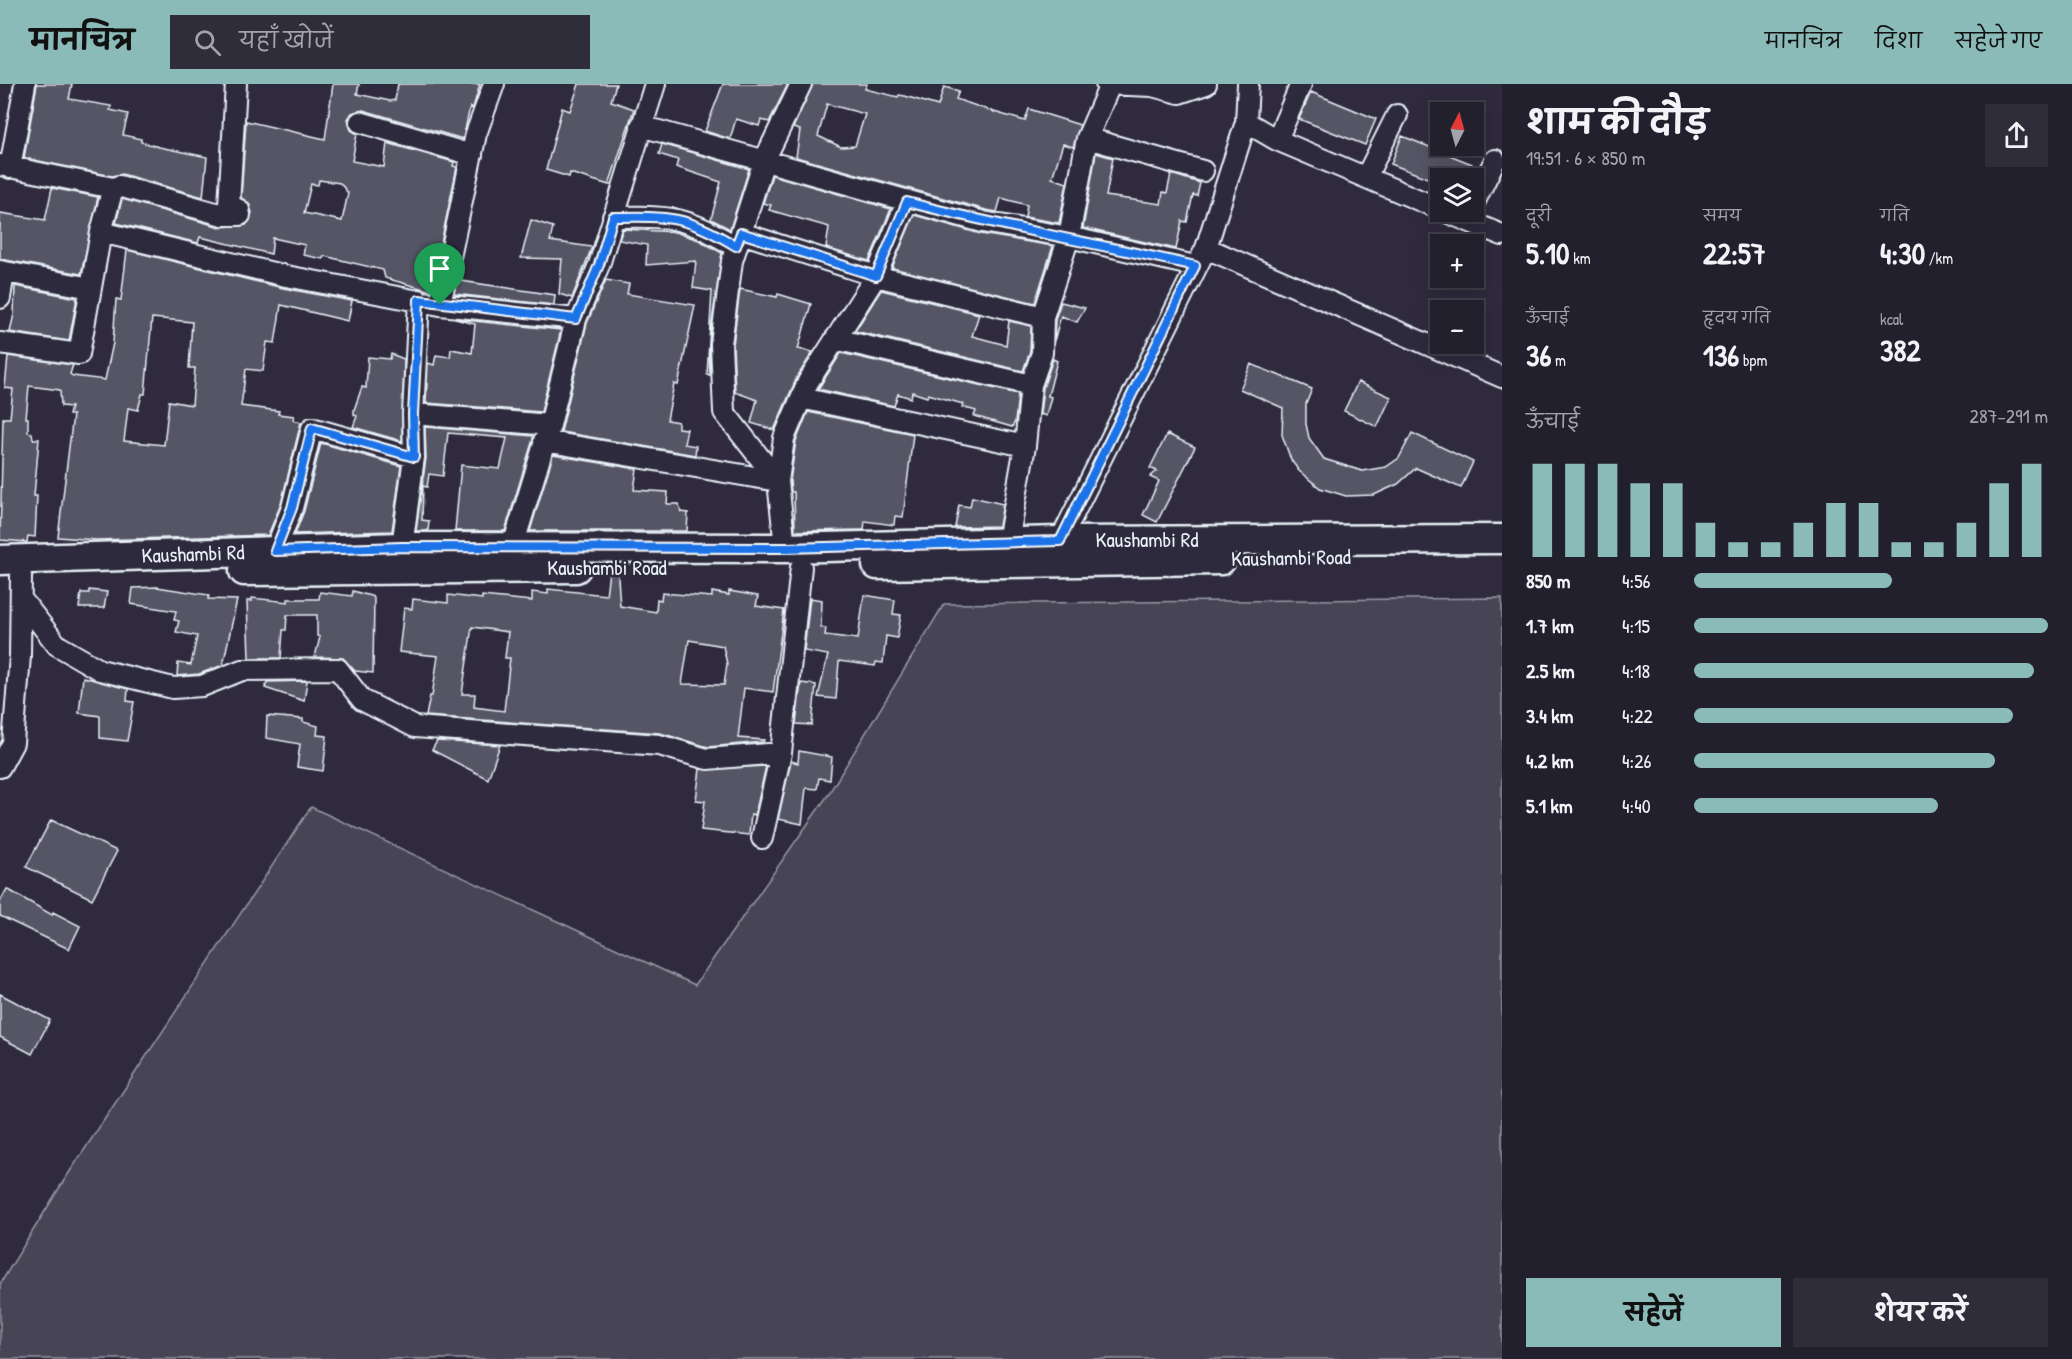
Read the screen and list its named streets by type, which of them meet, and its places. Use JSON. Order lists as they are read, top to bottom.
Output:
{
  "streets": {
    "main road": ["Kaushambi Rd", "Kaushambi Road"]
  },
  "crossings": [
    ["Kaushambi Rd", "Kaushambi Road"]
  ],
  "north": "top",
  "page": {
    "header": "मानचित्र",
    "search": "यहाँ खोजें",
    "nav": ["मानचित्र", "दिशा", "सहेजे गए"],
    "heading": ["शाम की दौड़", "19:51 · 6 × 850 m"],
    "map_buttons": ["+", "−"],
    "stats": [
      ["दूरी", "5.10 km"],
      ["समय", "22:57"],
      ["गति", "4:30 /km"],
      ["ऊँचाई", "36 m"],
      ["हृदय गति", "136 bpm"],
      ["kcal", "382"]
    ],
    "chart": ["ऊँचाई", "287–291 m"],
    "list": [
      {
        "name": "850 m",
        "note": "4:56"
      },
      {
        "name": "1.7 km",
        "note": "4:15"
      },
      {
        "name": "2.5 km",
        "note": "4:18"
      },
      {
        "name": "3.4 km",
        "note": "4:22"
      },
      {
        "name": "4.2 km",
        "note": "4:26"
      },
      {
        "name": "5.1 km",
        "note": "4:40"
      }
    ],
    "buttons": ["सहेजें", "शेयर करें"]
  }
}
